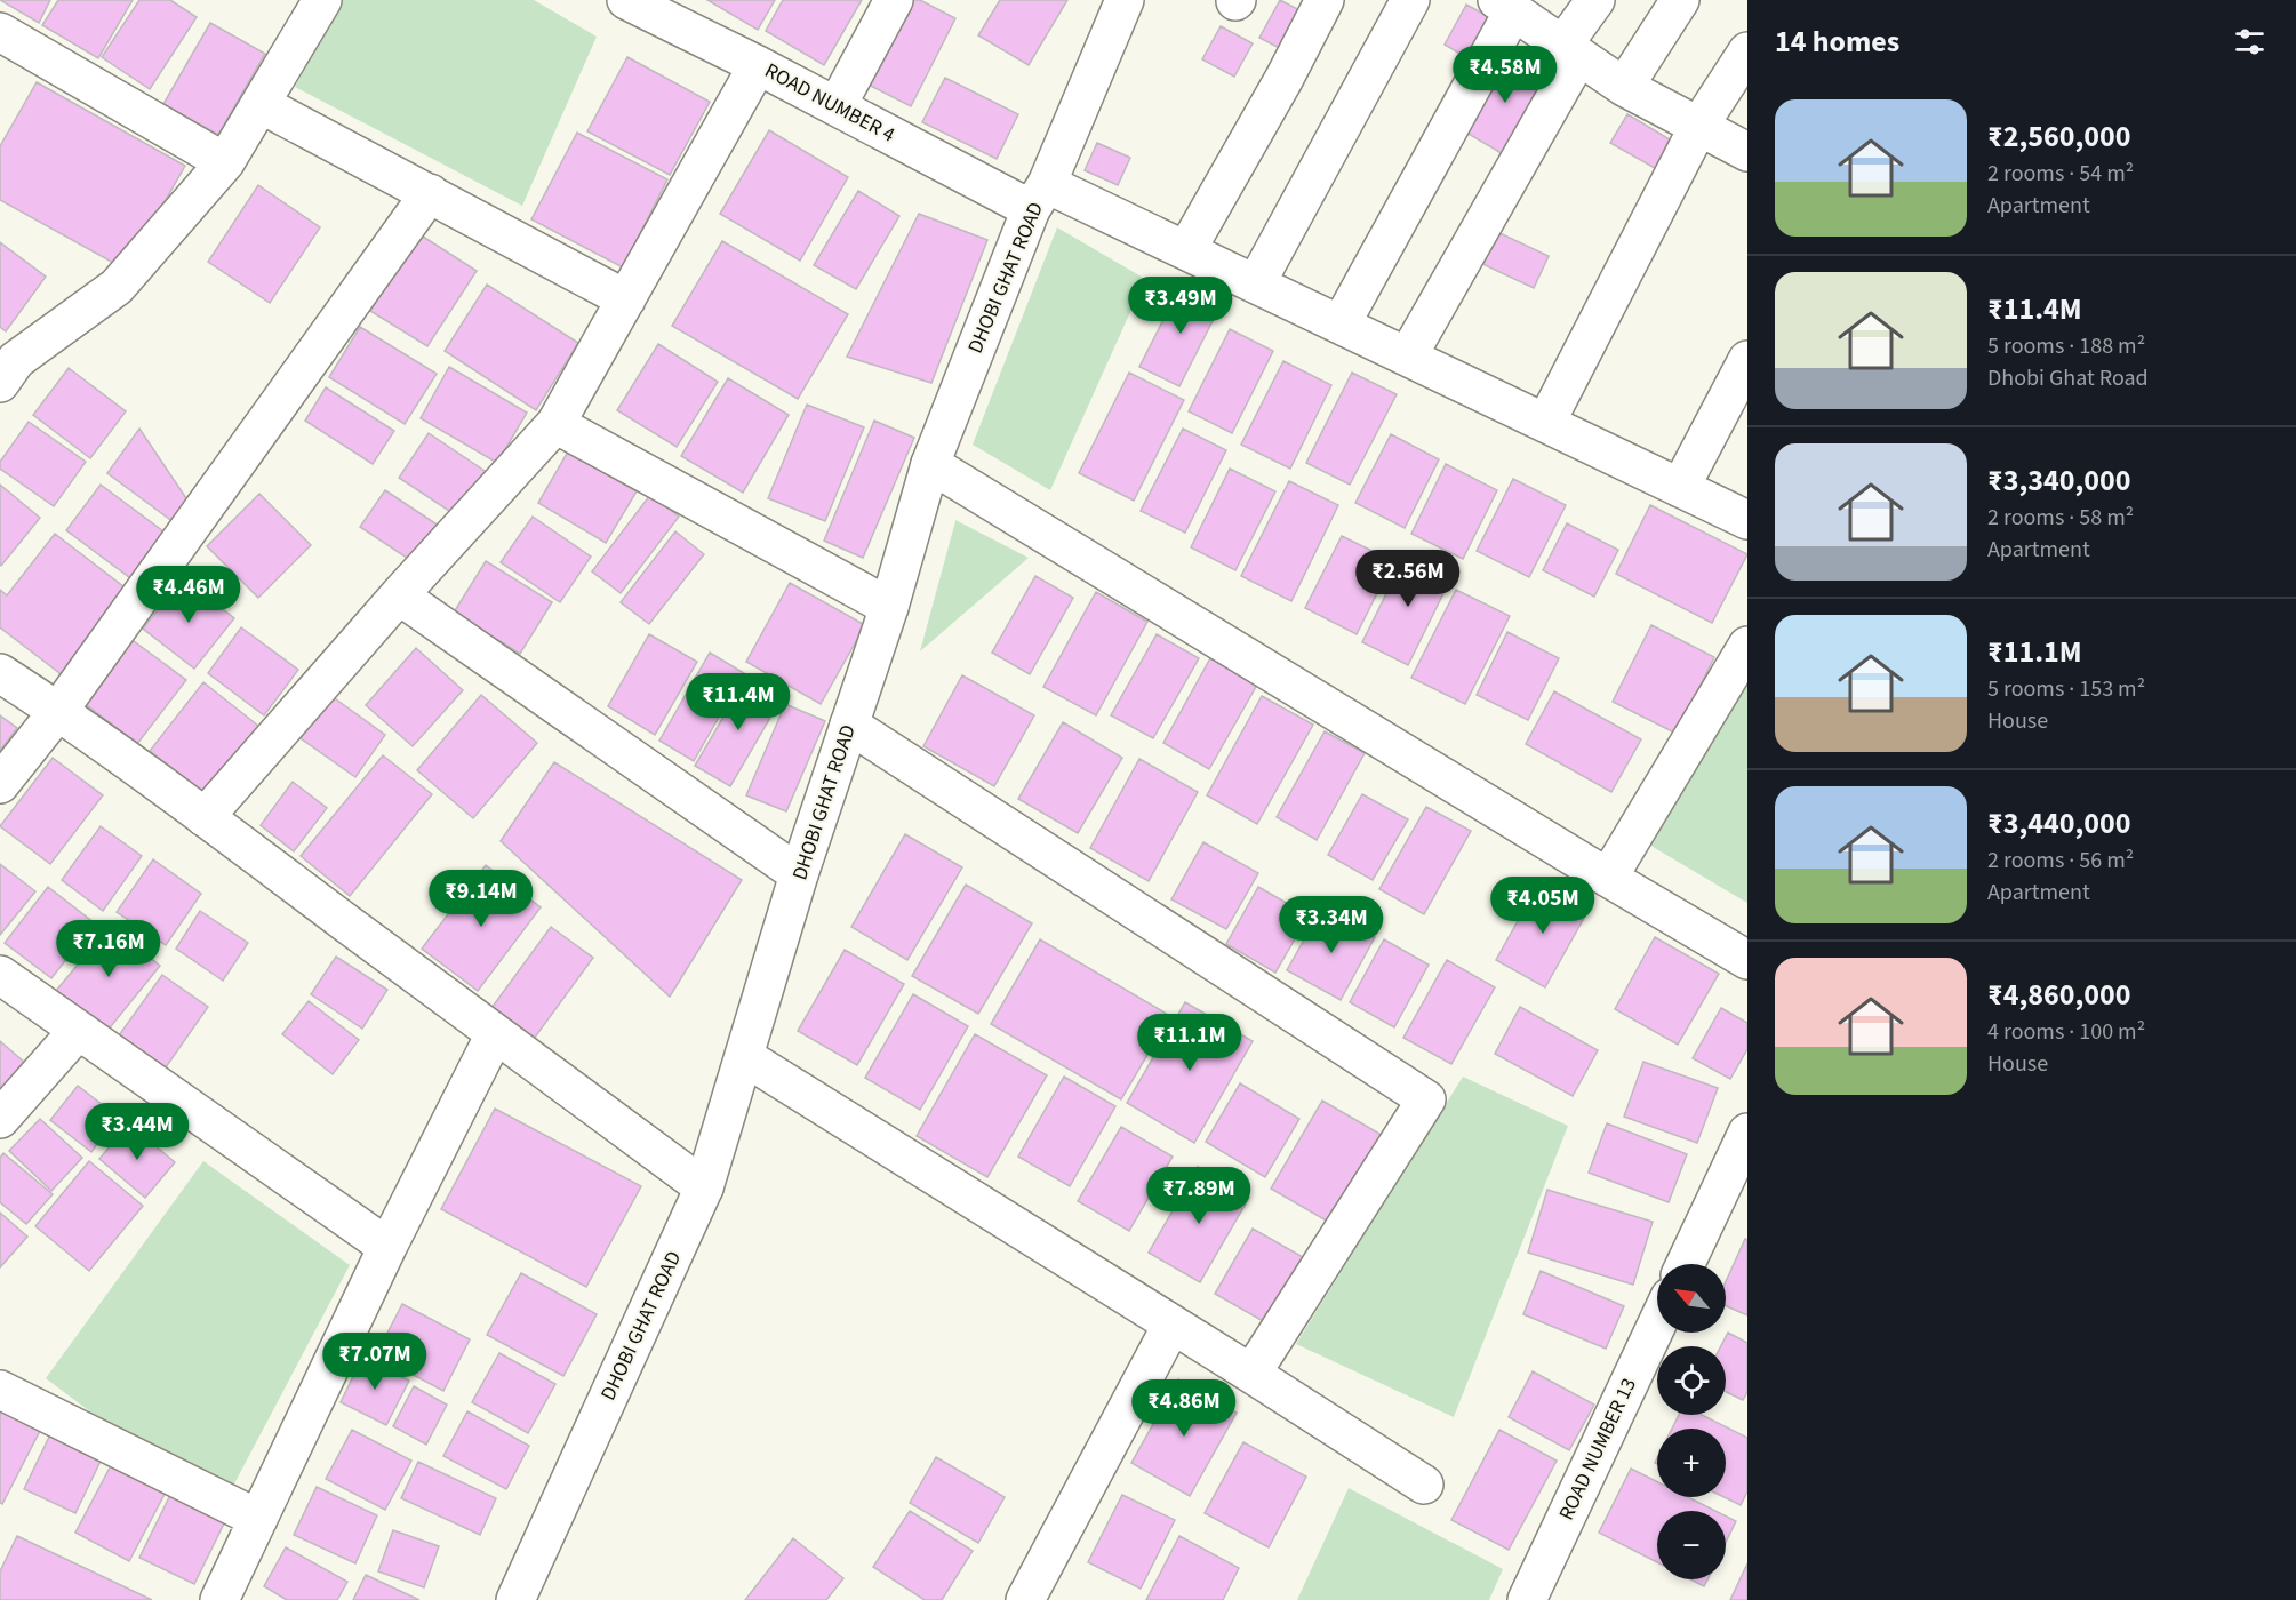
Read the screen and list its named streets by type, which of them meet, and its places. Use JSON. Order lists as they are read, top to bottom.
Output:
{
  "streets": {
    "street": ["ROAD NUMBER 4", "DHOBI GHAT ROAD", "ROAD NUMBER 13"]
  },
  "crossings": [
    ["ROAD NUMBER 4", "DHOBI GHAT ROAD"]
  ],
  "north": "top left",
  "page": {
    "heading": "14 homes",
    "price": [
      "₹4.58M",
      "₹3.49M",
      "₹2.56M",
      "₹4.46M",
      "₹11.4M",
      "₹9.14M",
      "₹4.05M",
      "₹3.34M",
      "₹7.16M",
      "₹11.1M",
      "₹3.44M",
      "₹7.89M",
      "₹7.07M",
      "₹4.86M"
    ],
    "list": [
      {
        "name": "₹2,560,000",
        "note": "2 rooms · 54 m² · Apartment"
      },
      {
        "name": "₹11.4M",
        "note": "5 rooms · 188 m² · Dhobi Ghat Road"
      },
      {
        "name": "₹3,340,000",
        "note": "2 rooms · 58 m² · Apartment"
      },
      {
        "name": "₹11.1M",
        "note": "5 rooms · 153 m² · House"
      },
      {
        "name": "₹3,440,000",
        "note": "2 rooms · 56 m² · Apartment"
      },
      {
        "name": "₹4,860,000",
        "note": "4 rooms · 100 m² · House"
      }
    ],
    "map_buttons": ["+", "−"]
  }
}
